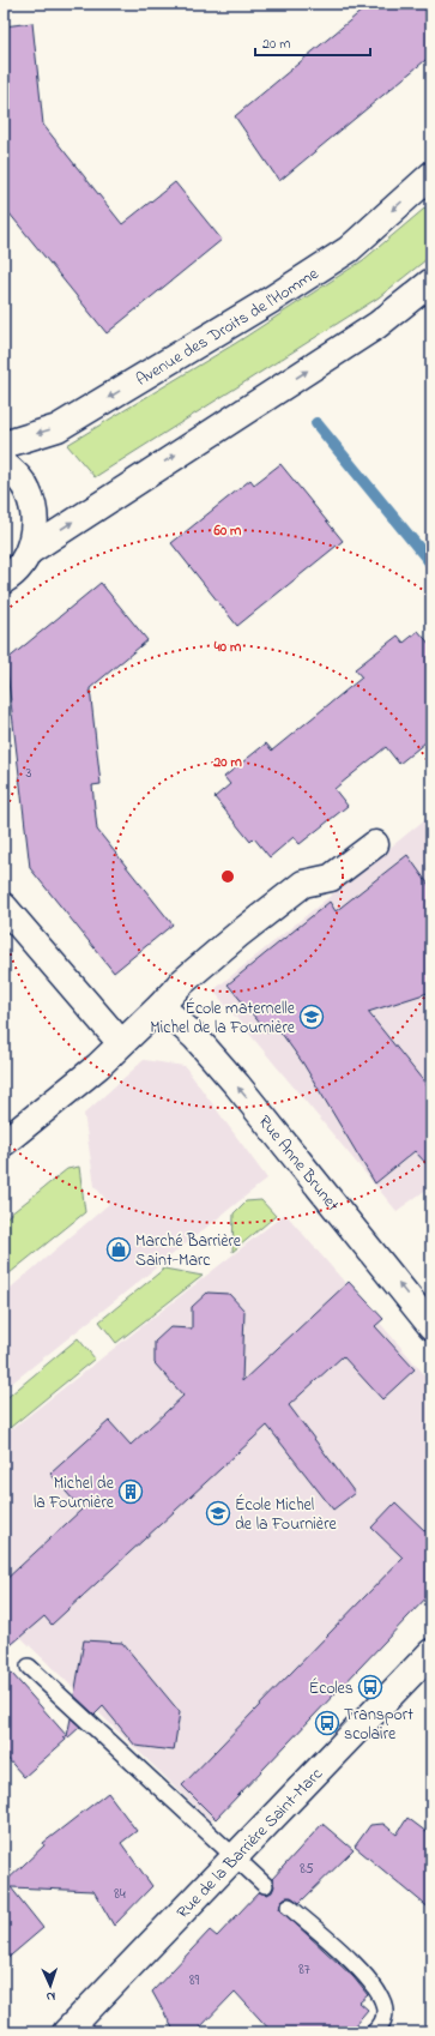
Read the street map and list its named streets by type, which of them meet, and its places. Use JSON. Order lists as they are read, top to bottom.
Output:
{
  "streets": {
    "main road": ["Avenue des Droits de l'Homme", "Rue Anne Brunet", "Rue de la Barrière Saint-Marc"]
  },
  "one_way": ["Rue Anne Brunet"],
  "places": {
    "school or university": ["École maternelle Michel de la Fournière", "École Michel de la Fournière"],
    "shop": ["Marché Barrière Saint-Marc"],
    "building": ["Michel de la Fournière"],
    "bus stop": ["Écoles", "Transport scolaire"]
  },
  "house_numbers": [
    "3",
    "85",
    "84",
    "87",
    "89"
  ],
  "scale_bar": "20 m",
  "north": "bottom",
  "rings": ["60 m", "40 m", "20 m"]
}
